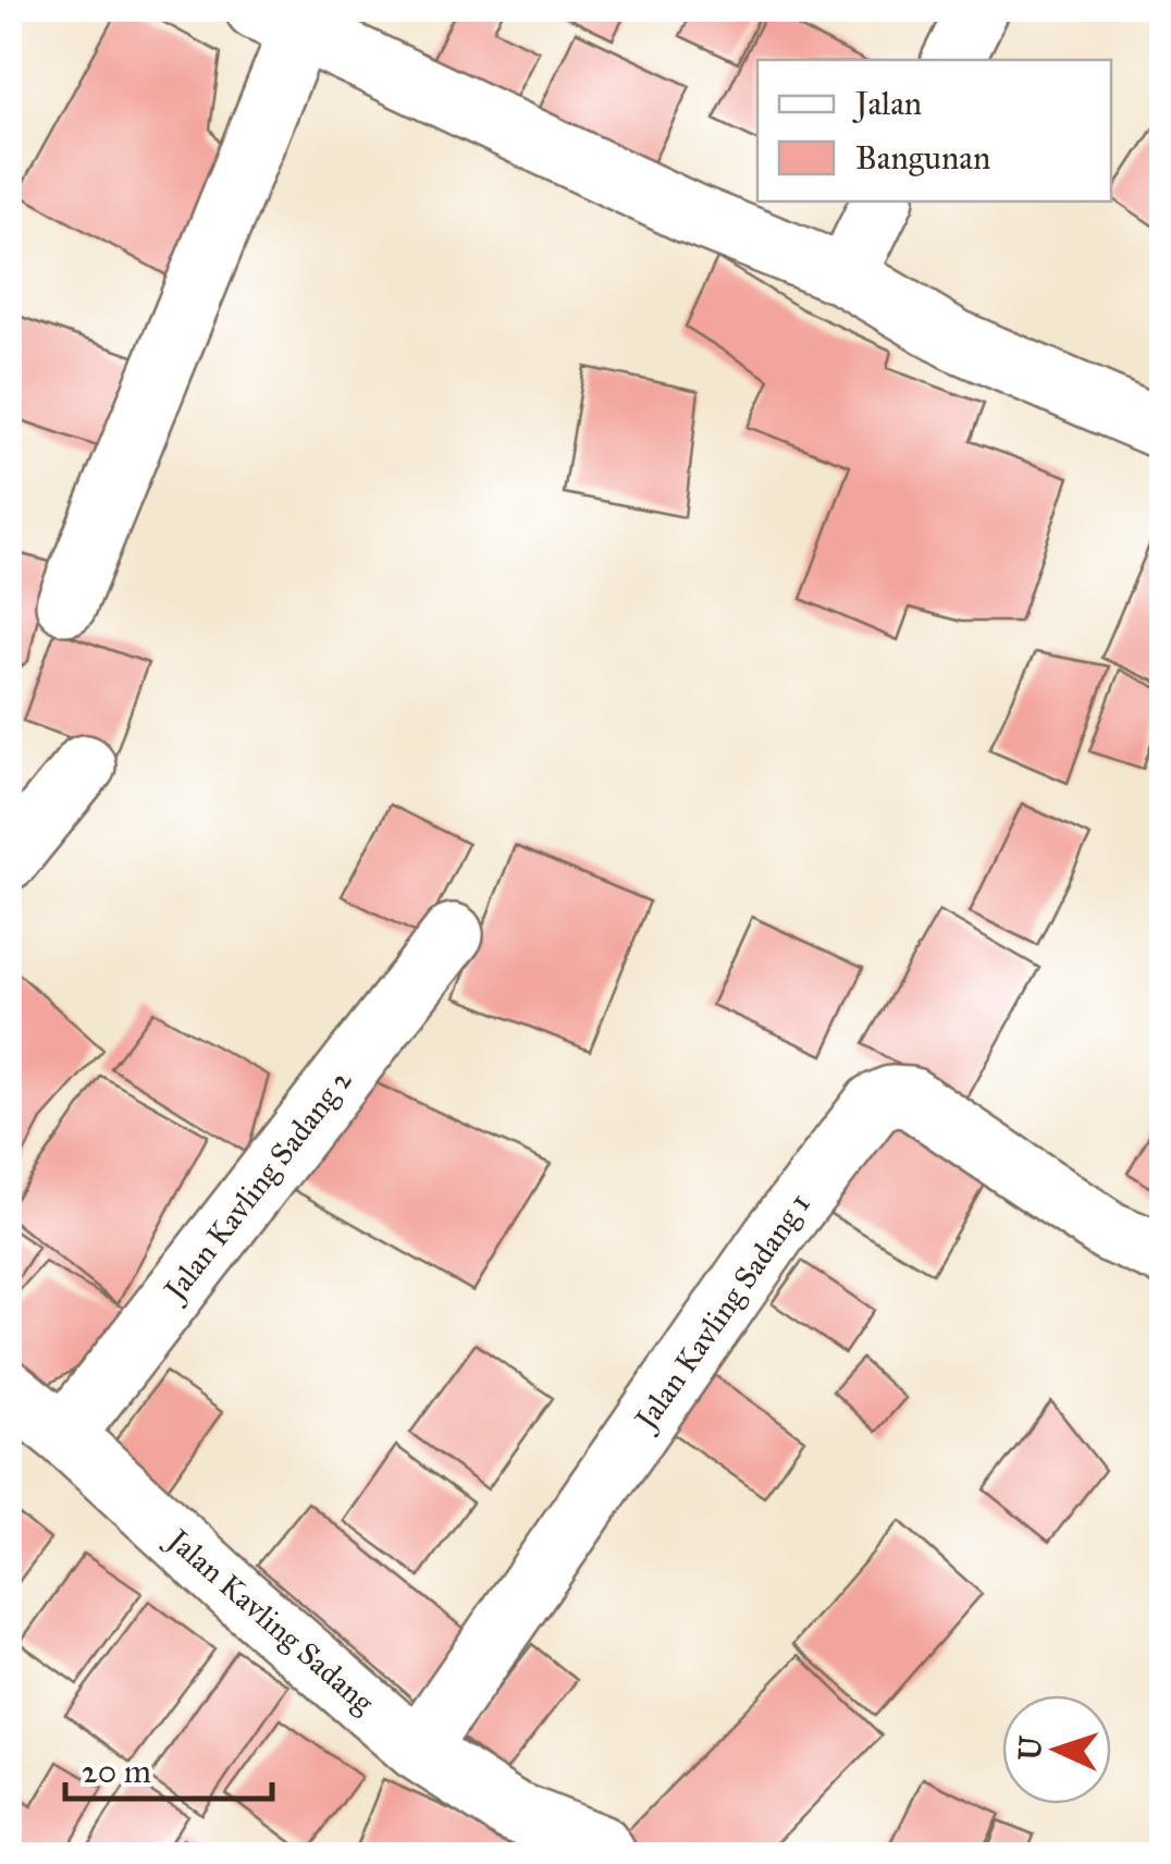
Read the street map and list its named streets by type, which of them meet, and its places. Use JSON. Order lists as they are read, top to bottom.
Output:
{
  "streets": {
    "street": ["Jalan Kavling Sadang 2", "Jalan Kavling Sadang 1", "Jalan Kavling Sadang"]
  },
  "crossings": [
    ["Jalan Kavling Sadang 2", "Jalan Kavling Sadang"],
    ["Jalan Kavling Sadang 1", "Jalan Kavling Sadang"]
  ],
  "legend": ["Jalan", "Bangunan"],
  "scale_bar": "20 m",
  "north": "left"
}
